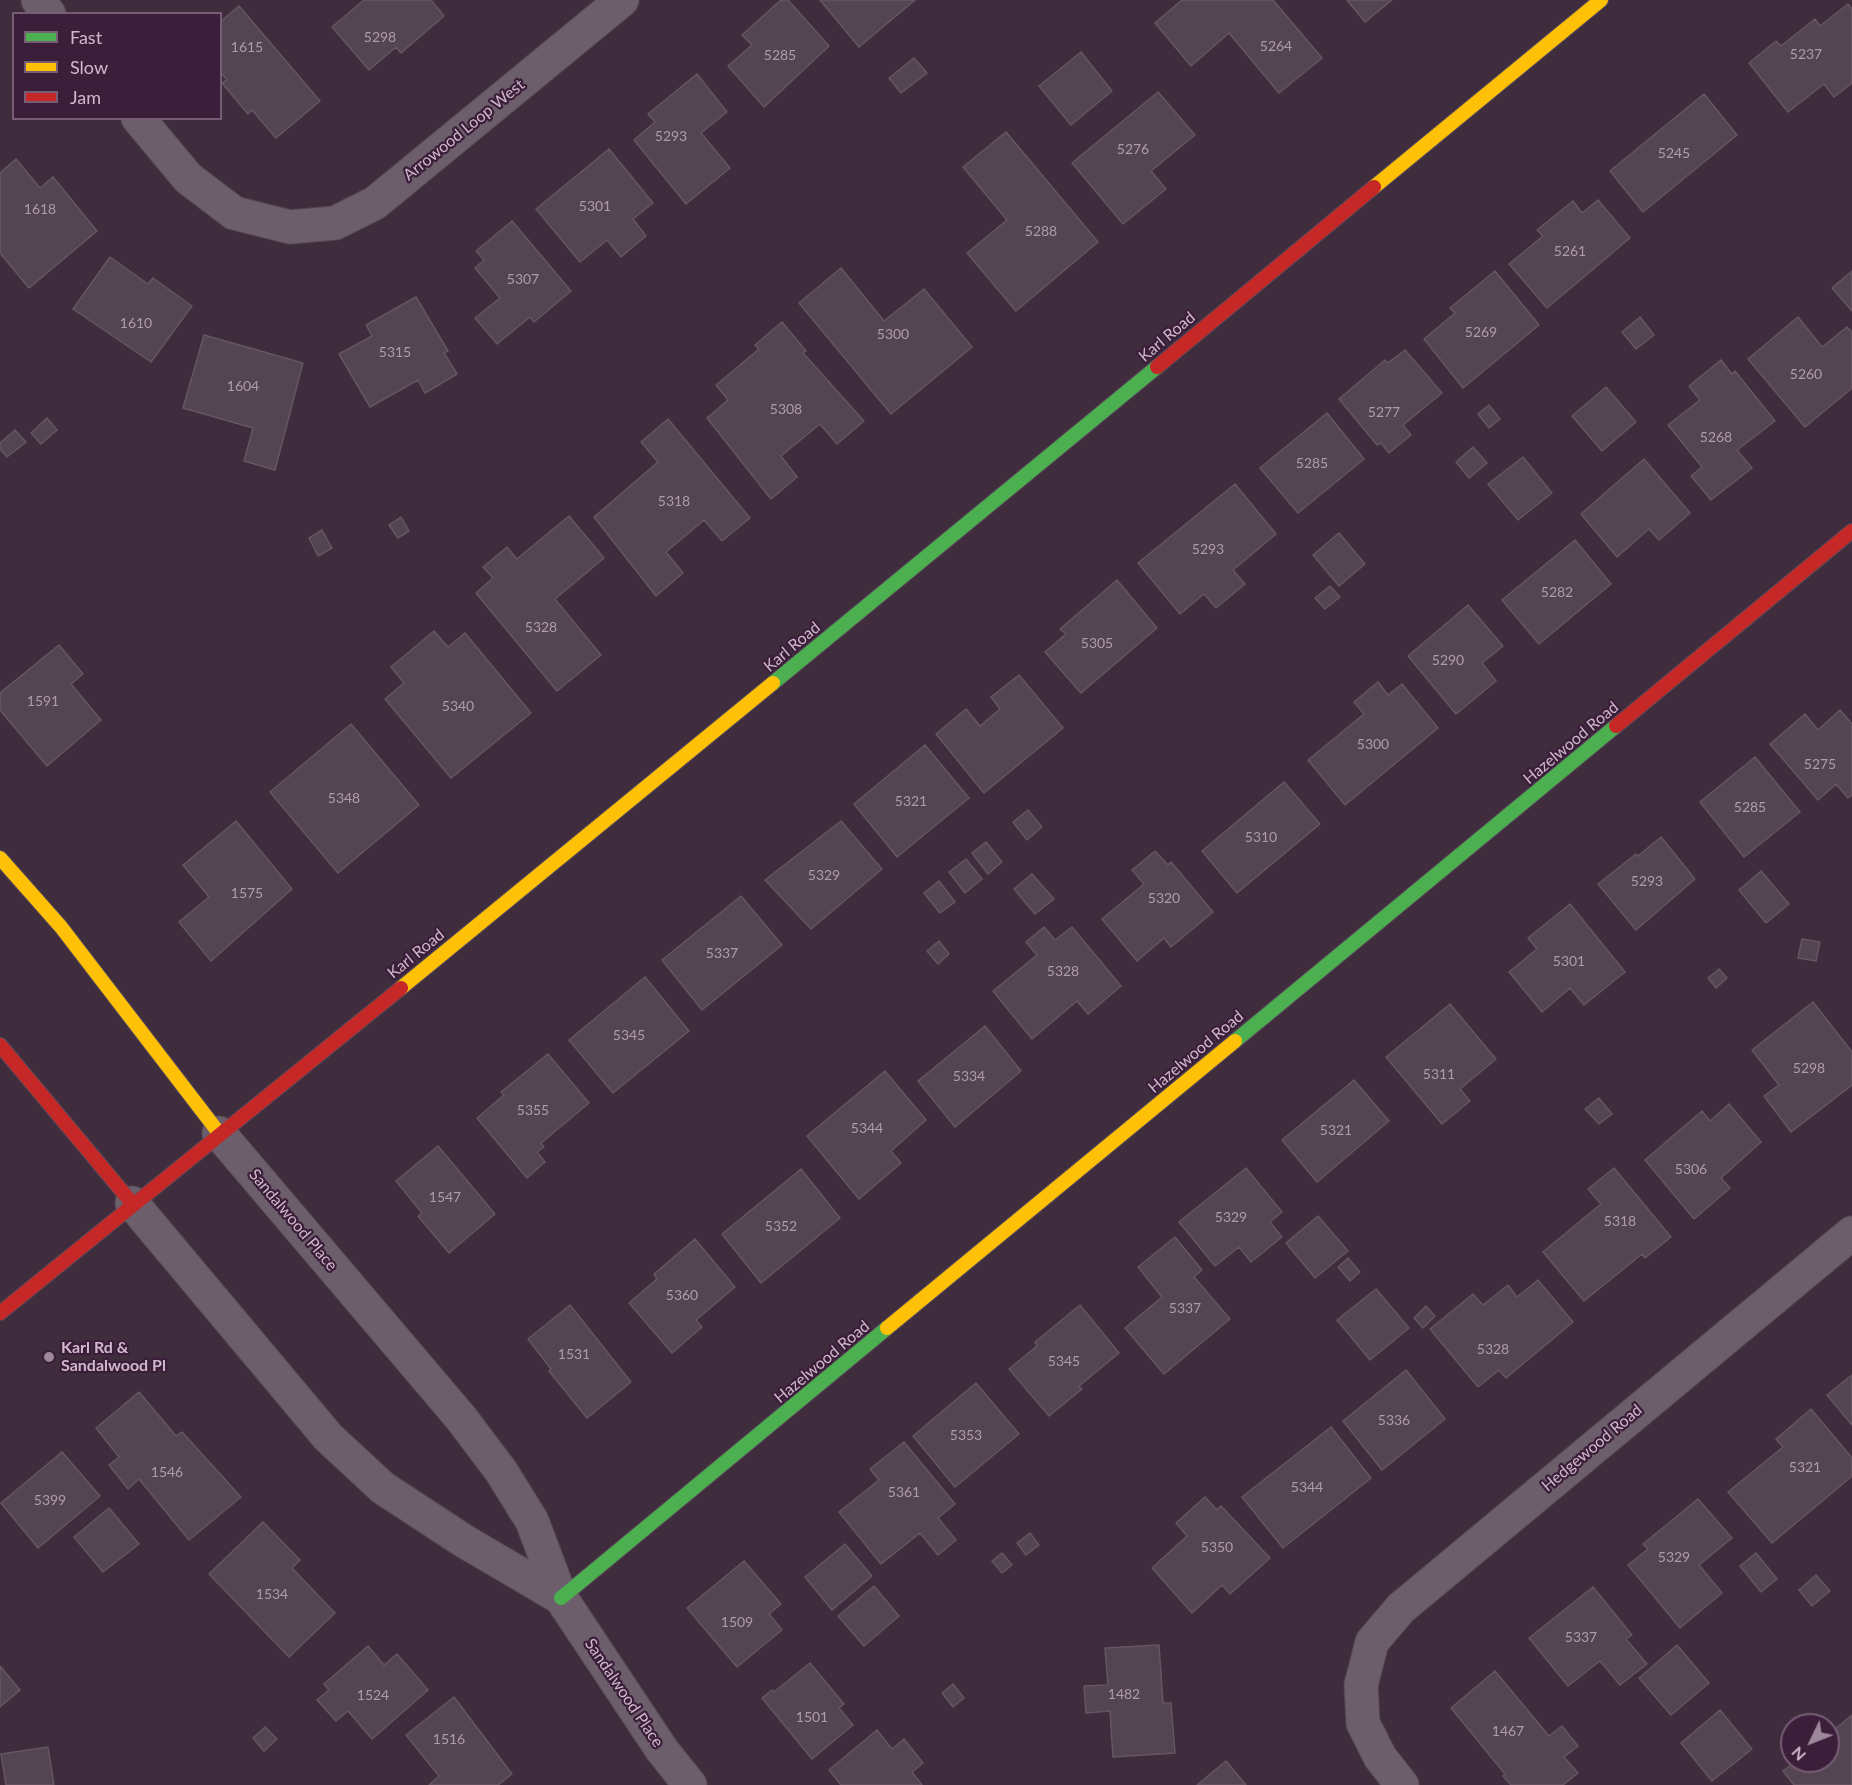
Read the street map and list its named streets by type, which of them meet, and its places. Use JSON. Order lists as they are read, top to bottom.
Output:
{
  "streets": {
    "street": [
      "Arrowood Loop West",
      "Karl Road",
      "Hazelwood Road",
      "Sandalwood Place",
      "Hedgewood Road"
    ]
  },
  "crossings": [
    ["Karl Road", "Sandalwood Place"],
    ["Hazelwood Road", "Sandalwood Place"]
  ],
  "places": ["Karl Rd & Sandalwood Pl"],
  "house_numbers": [
    "5298",
    "5264",
    "1615",
    "5237",
    "5285",
    "5293",
    "5276",
    "5245",
    "5301",
    "1618",
    "5288",
    "5261",
    "5307",
    "1610",
    "5269",
    "5300",
    "5315",
    "5260",
    "1604",
    "5308",
    "5277",
    "5268",
    "5285",
    "5318",
    "5293",
    "5282",
    "5328",
    "5305",
    "5290",
    "1591",
    "5340",
    "5300",
    "5275",
    "5348",
    "5321",
    "5285",
    "5310",
    "5329",
    "5293",
    "1575",
    "5320",
    "5337",
    "5301",
    "5328",
    "5345",
    "5298",
    "5311",
    "5334",
    "5355",
    "5344",
    "5321",
    "5306",
    "1547",
    "5329",
    "5318",
    "5352",
    "5360",
    "5337",
    "5328",
    "1531",
    "5345",
    "5336",
    "5353",
    "5321",
    "1546",
    "5344",
    "5361",
    "5399",
    "5350",
    "5329",
    "1534",
    "1509",
    "5337",
    "1482",
    "1524",
    "1501",
    "1467",
    "1516"
  ],
  "legend": ["Fast", "Slow", "Jam"],
  "north": "bottom left"
}
